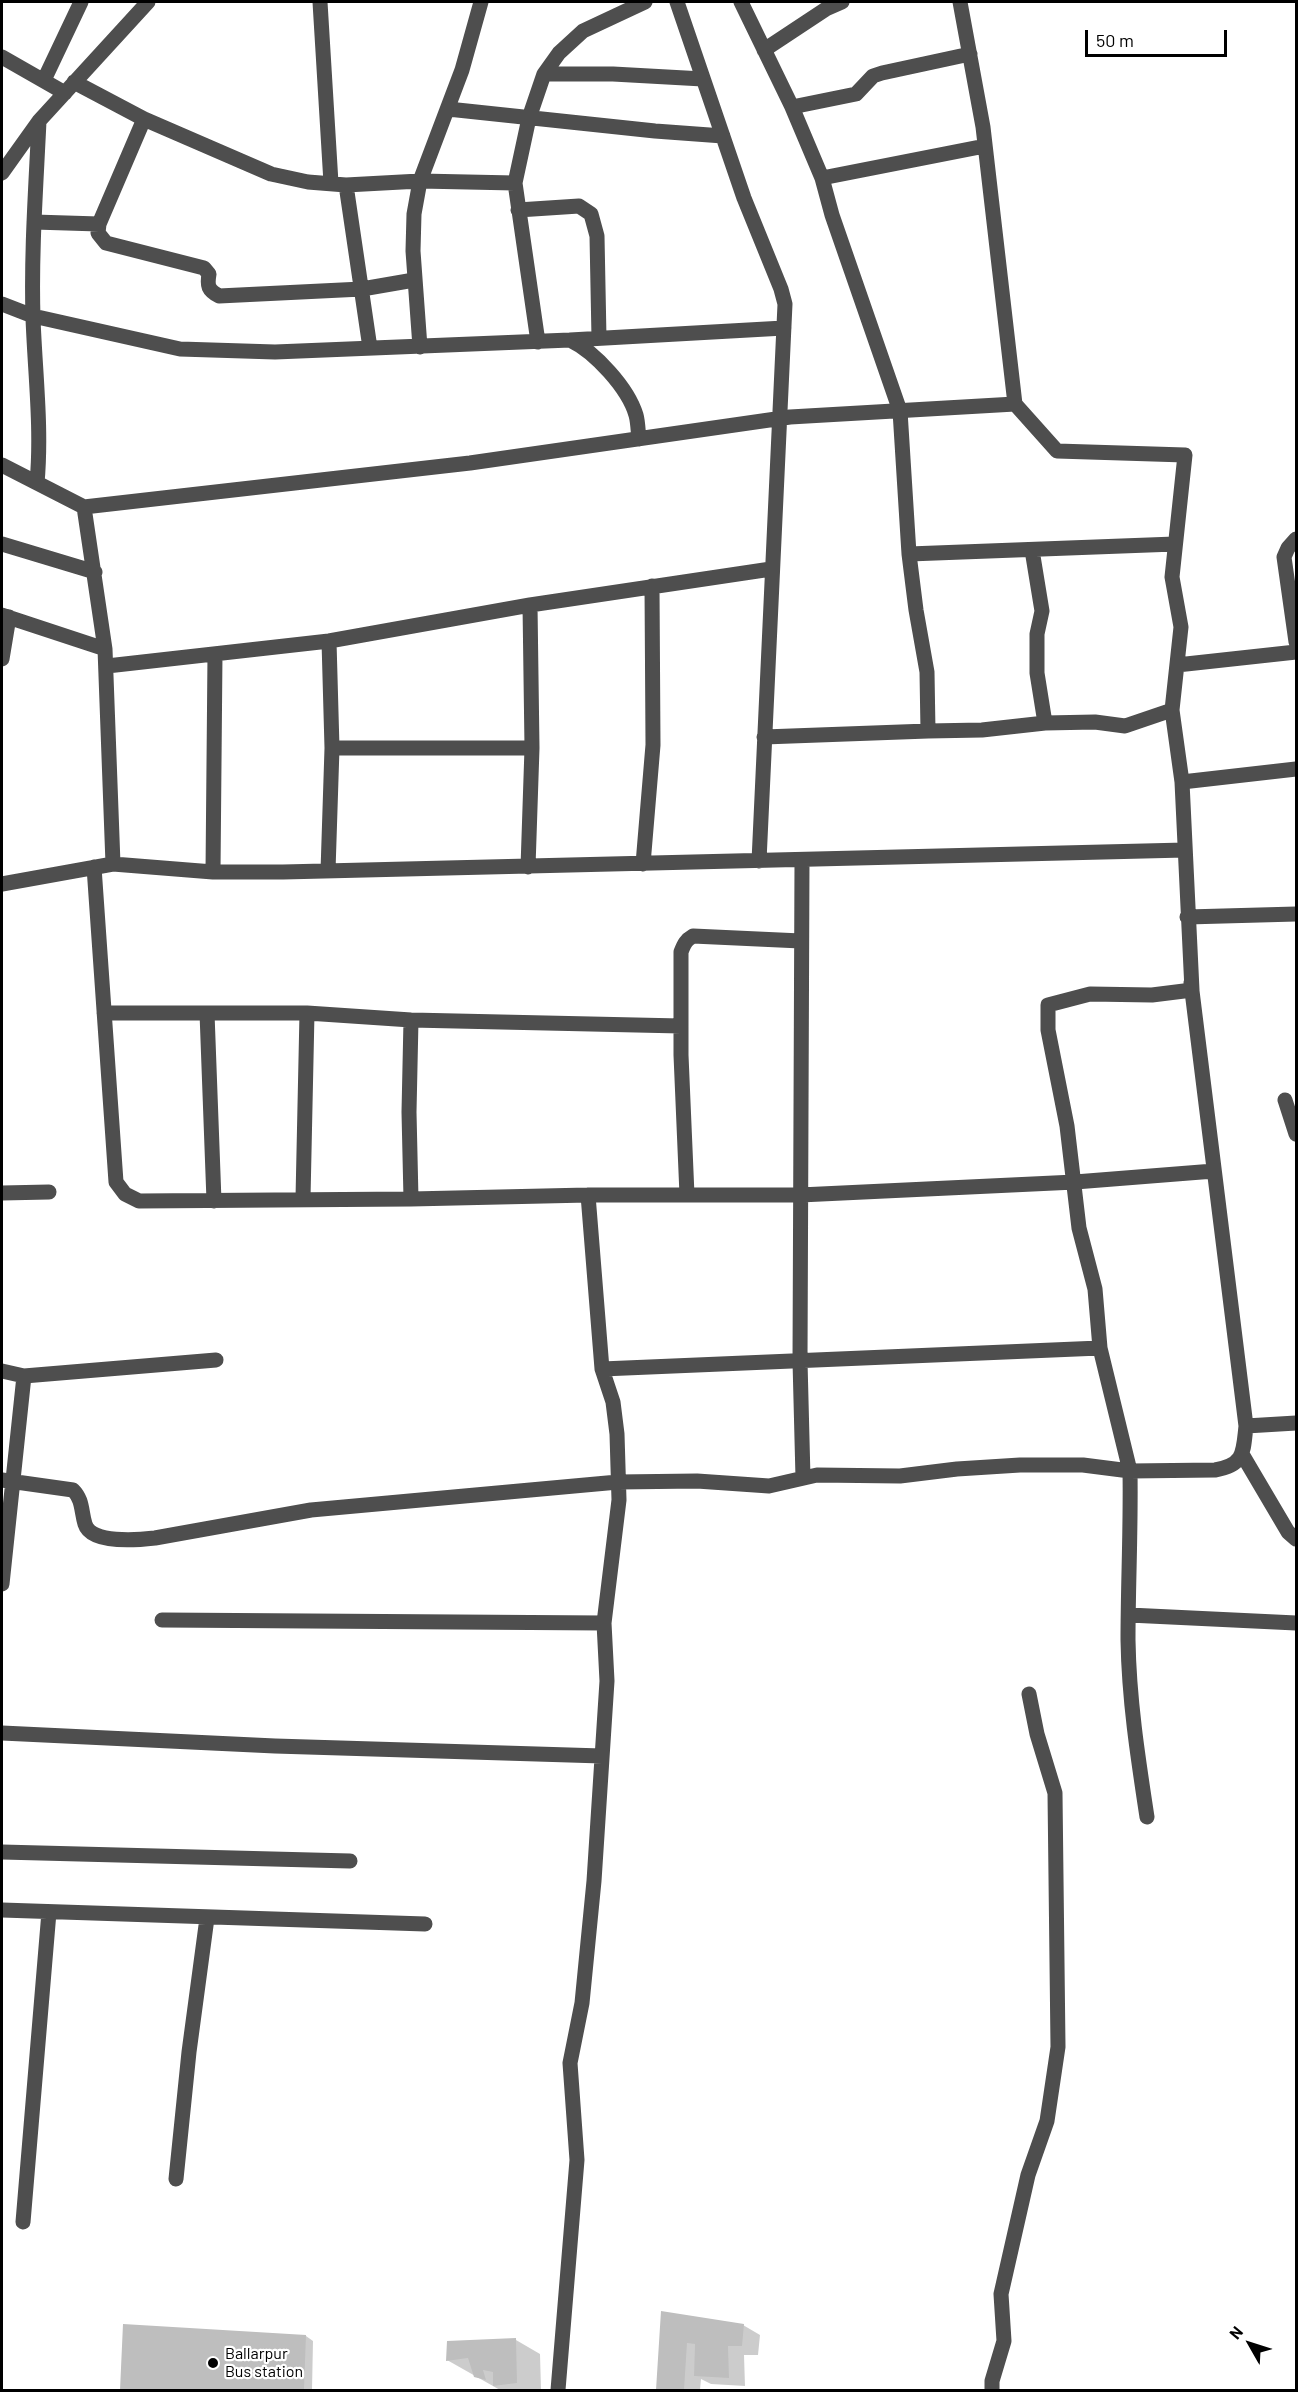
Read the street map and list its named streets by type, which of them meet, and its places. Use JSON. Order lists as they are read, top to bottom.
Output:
{
  "places": ["Ballarpur Bus station"],
  "scale_bar": "50 m",
  "north": "top left"
}
